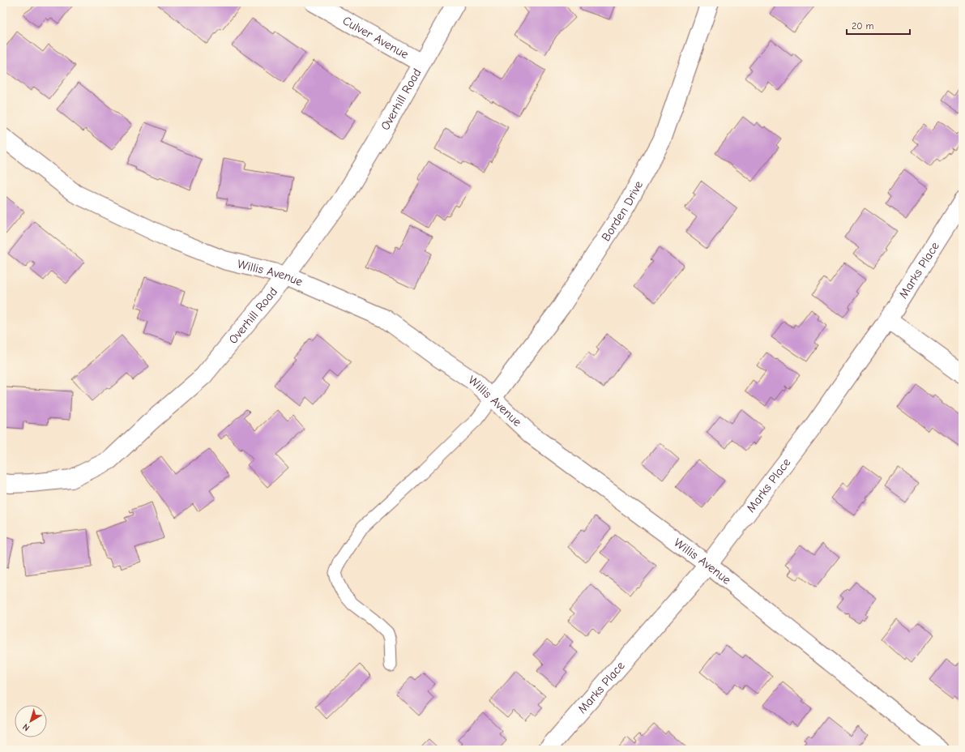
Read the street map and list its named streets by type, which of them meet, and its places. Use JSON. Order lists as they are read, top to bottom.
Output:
{
  "streets": {
    "street": [
      "Culver Avenue",
      "Overhill Road",
      "Borden Drive",
      "Marks Place",
      "Willis Avenue"
    ]
  },
  "crossings": [
    ["Culver Avenue", "Overhill Road"],
    ["Overhill Road", "Willis Avenue"],
    ["Borden Drive", "Willis Avenue"],
    ["Marks Place", "Willis Avenue"]
  ],
  "scale_bar": "20 m",
  "north": "bottom left"
}
